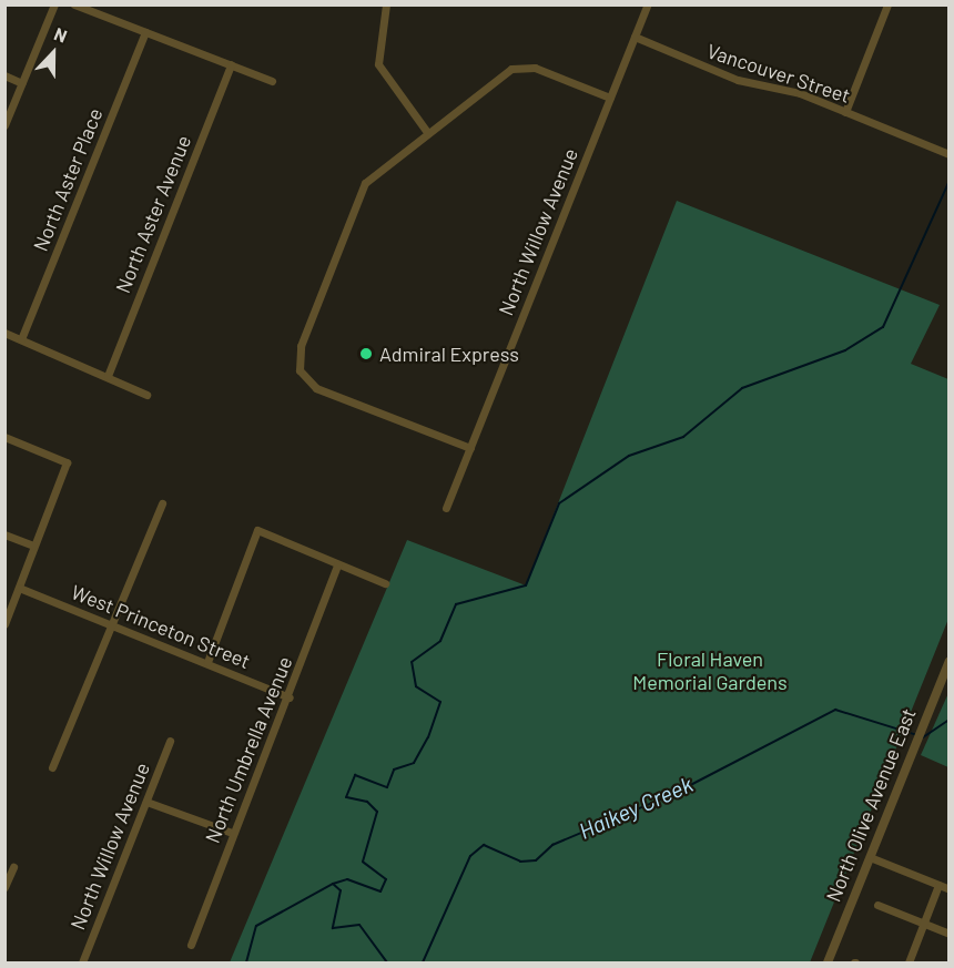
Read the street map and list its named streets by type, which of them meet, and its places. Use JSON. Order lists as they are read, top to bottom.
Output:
{
  "streets": {
    "street": [
      "Vancouver Street",
      "North Aster Place",
      "North Aster Avenue",
      "North Willow Avenue",
      "West Princeton Street",
      "North Umbrella Avenue",
      "North Olive Avenue East"
    ]
  },
  "crossings": [
    ["Vancouver Street", "North Willow Avenue"],
    ["West Princeton Street", "North Umbrella Avenue"]
  ],
  "water": ["Haikey Creek"],
  "parks": ["Floral Haven Memorial Gardens"],
  "places": ["Admiral Express"],
  "north": "top"
}
